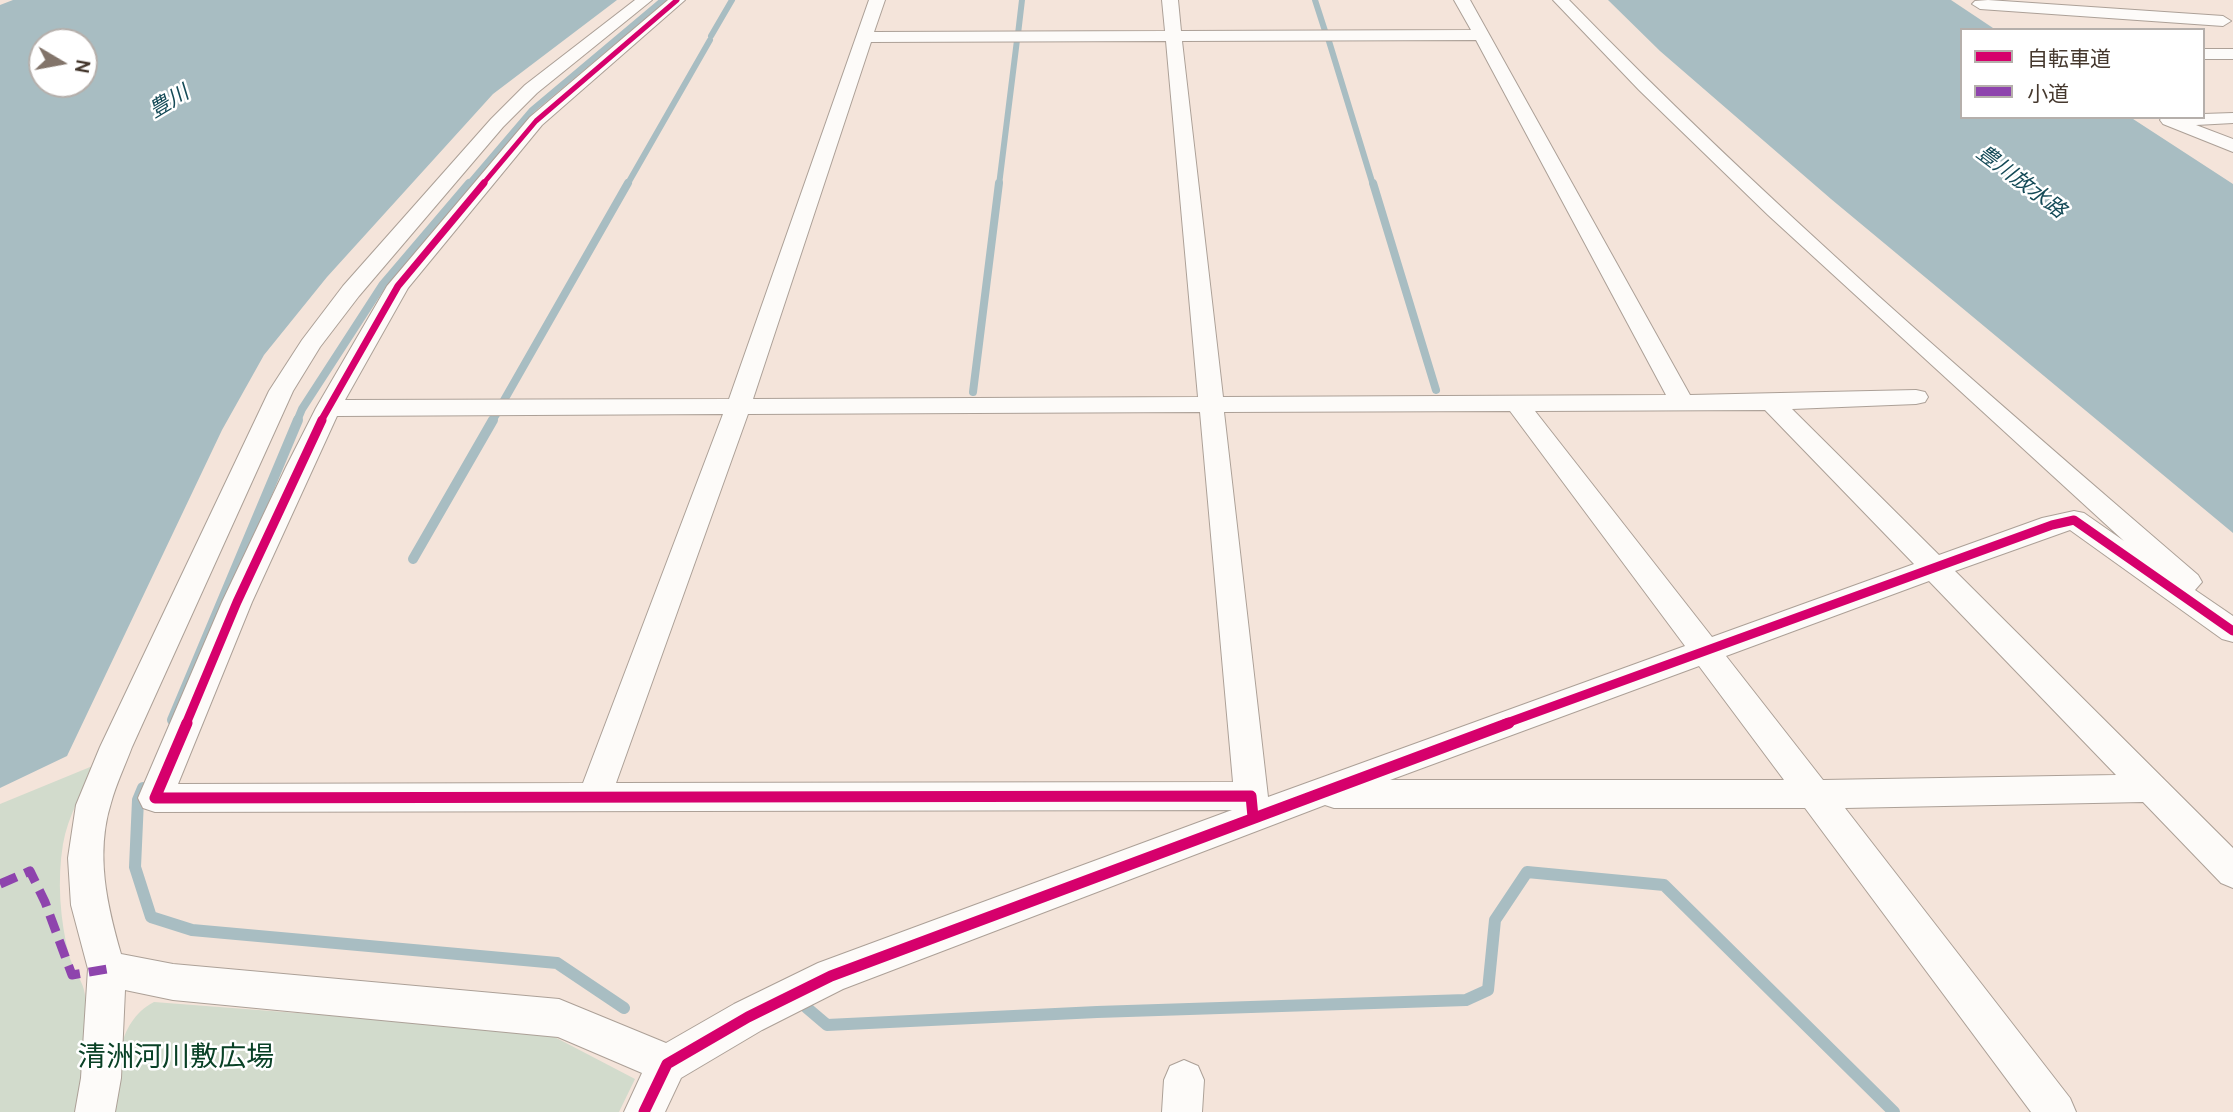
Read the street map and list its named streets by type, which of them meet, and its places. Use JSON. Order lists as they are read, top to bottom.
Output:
{
  "water": ["豊川", "豊川放水路"],
  "parks": ["清洲河川敷広場"],
  "legend": ["自転車道", "小道"],
  "north": "right"
}
